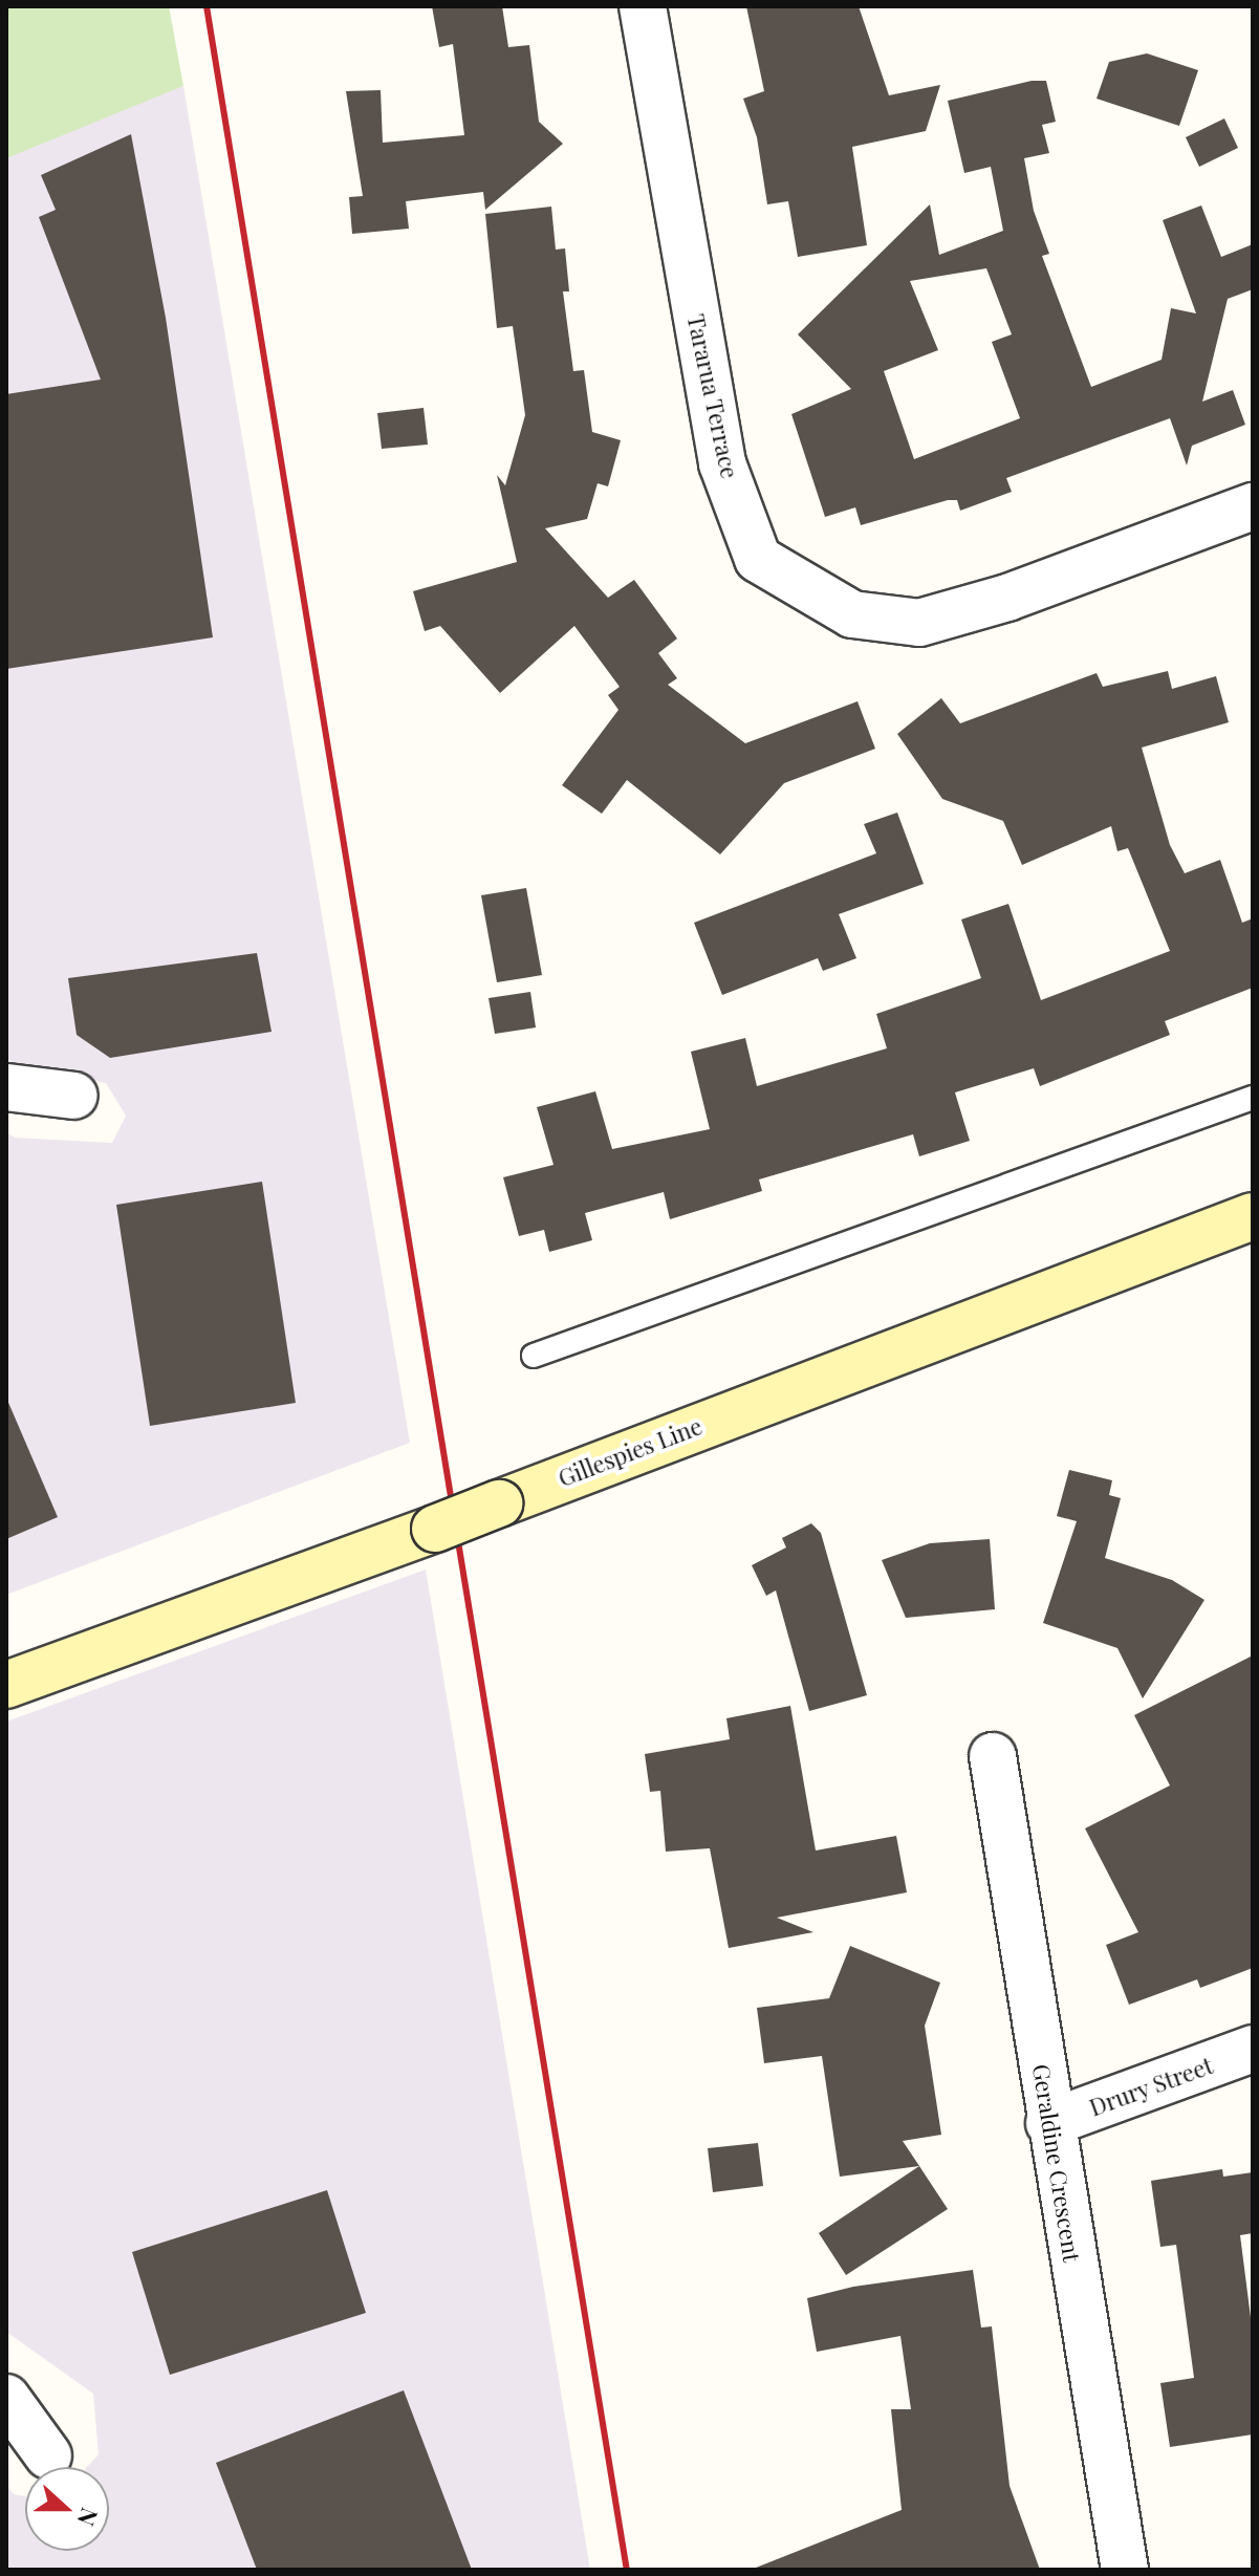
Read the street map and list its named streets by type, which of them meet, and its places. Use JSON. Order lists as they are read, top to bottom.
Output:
{
  "streets": {
    "street": [
      "Tararua Terrace",
      "Gillespies Line",
      "Drury Street",
      "Geraldine Crescent"
    ]
  },
  "crossings": [
    ["Drury Street", "Geraldine Crescent"]
  ],
  "north": "right"
}
